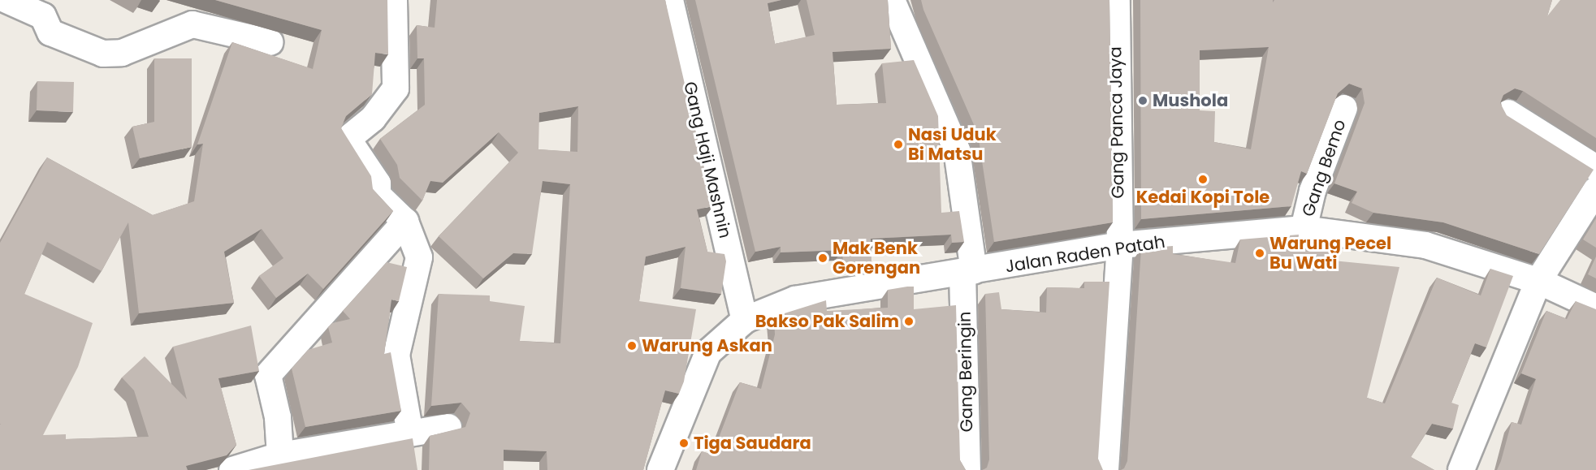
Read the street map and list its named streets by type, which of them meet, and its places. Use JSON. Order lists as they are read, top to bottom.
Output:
{
  "streets": {
    "street": [
      "Gang Panca Jaya",
      "Gang Haji Mashnin",
      "Gang Bemo",
      "Jalan Raden Patah",
      "Gang Beringin"
    ]
  },
  "crossings": [
    ["Gang Panca Jaya", "Jalan Raden Patah"],
    ["Gang Haji Mashnin", "Jalan Raden Patah"],
    ["Gang Bemo", "Jalan Raden Patah"],
    ["Jalan Raden Patah", "Gang Beringin"]
  ],
  "places": [
    "Mushola",
    "Nasi Uduk Bi Matsu",
    "Kedai Kopi Tole",
    "Warung Pecel Bu Wati",
    "Mak Benk Gorengan",
    "Bakso Pak Salim",
    "Warung Askan",
    "Tiga Saudara"
  ]
}
